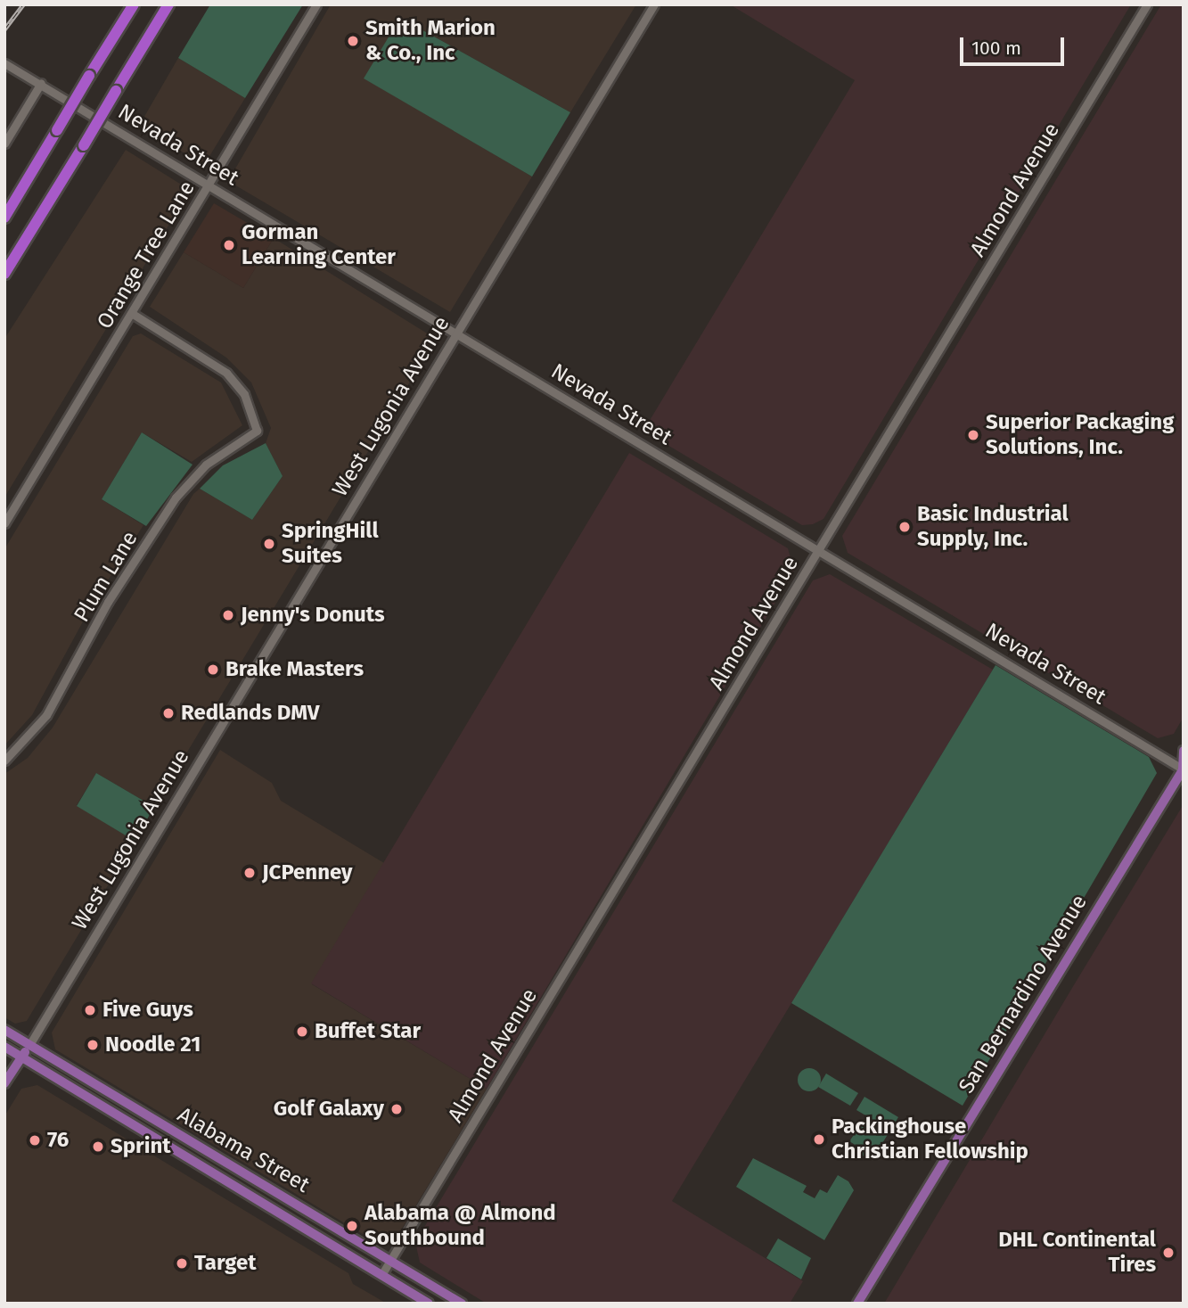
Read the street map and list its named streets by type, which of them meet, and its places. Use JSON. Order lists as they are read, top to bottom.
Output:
{
  "streets": {
    "main road": ["West Lugonia Avenue", "San Bernardino Avenue", "Alabama Street"],
    "street": [
      "Nevada Street",
      "Almond Avenue",
      "Orange Tree Lane",
      "Plum Lane"
    ]
  },
  "crossings": [
    ["Nevada Street", "Almond Avenue"],
    ["Nevada Street", "Orange Tree Lane"],
    ["Nevada Street", "West Lugonia Avenue"],
    ["Nevada Street", "San Bernardino Avenue"],
    ["Almond Avenue", "Alabama Street"],
    ["Orange Tree Lane", "Plum Lane"],
    ["West Lugonia Avenue", "Alabama Street"]
  ],
  "places": [
    "Smith Marion & Co., Inc",
    "Gorman Learning Center",
    "Superior Packaging Solutions, Inc.",
    "Basic Industrial Supply, Inc.",
    "SpringHill Suites",
    "Jenny's Donuts",
    "Brake Masters",
    "Redlands DMV",
    "JCPenney",
    "Five Guys",
    "Buffet Star",
    "Noodle 21",
    "Golf Galaxy",
    "Packinghouse Christian Fellowship",
    "76",
    "Sprint",
    "Alabama @ Almond Southbound",
    "DHL Continental Tires",
    "Target"
  ],
  "scale_bar": "100 m"
}
